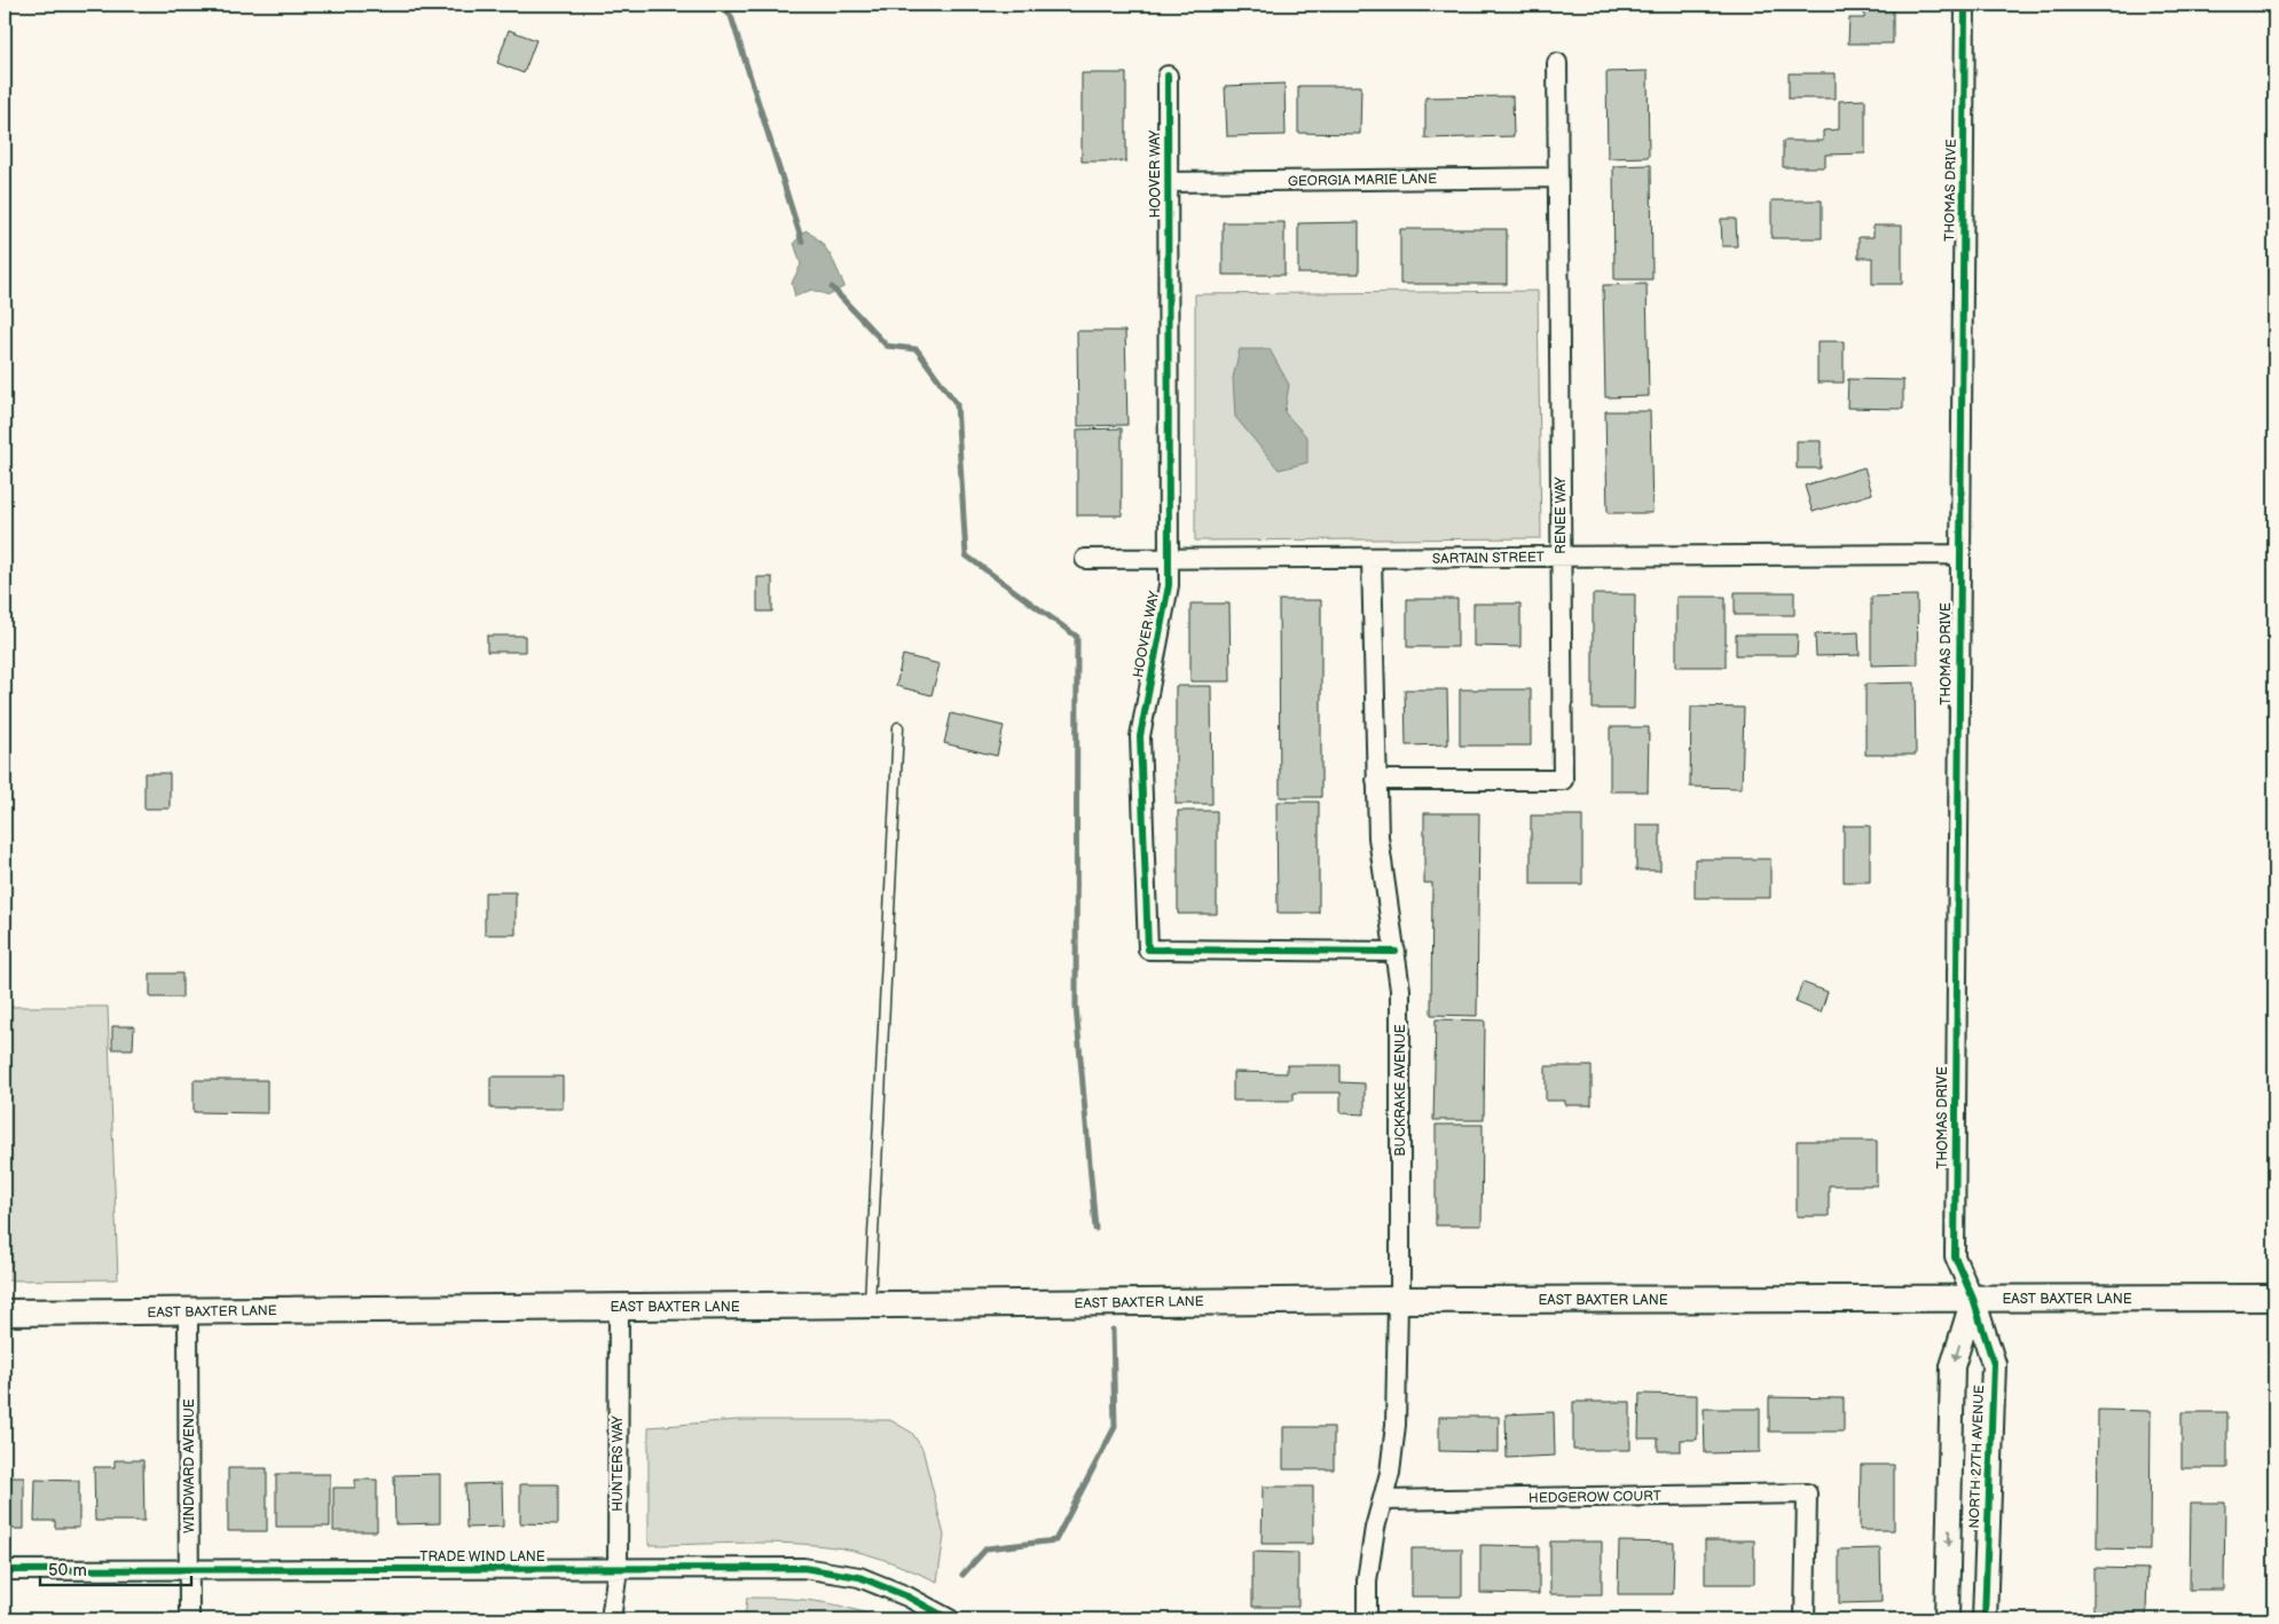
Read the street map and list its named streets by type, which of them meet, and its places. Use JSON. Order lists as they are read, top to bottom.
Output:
{
  "streets": {
    "main road": ["EAST BAXTER LANE"],
    "street": [
      "HOOVER WAY",
      "GEORGIA MARIE LANE",
      "THOMAS DRIVE",
      "RENEE WAY",
      "SARTAIN STREET",
      "BUCKRAKE AVENUE",
      "NORTH 27TH AVENUE",
      "HUNTERS WAY",
      "WINDWARD AVENUE",
      "HEDGEROW COURT",
      "TRADE WIND LANE"
    ]
  },
  "crossings": [
    ["HOOVER WAY", "GEORGIA MARIE LANE"],
    ["HOOVER WAY", "SARTAIN STREET"],
    ["HOOVER WAY", "BUCKRAKE AVENUE"],
    ["GEORGIA MARIE LANE", "RENEE WAY"],
    ["THOMAS DRIVE", "SARTAIN STREET"],
    ["THOMAS DRIVE", "EAST BAXTER LANE"],
    ["THOMAS DRIVE", "NORTH 27TH AVENUE"],
    ["RENEE WAY", "SARTAIN STREET"],
    ["RENEE WAY", "BUCKRAKE AVENUE"],
    ["SARTAIN STREET", "BUCKRAKE AVENUE"],
    ["BUCKRAKE AVENUE", "EAST BAXTER LANE"],
    ["BUCKRAKE AVENUE", "HEDGEROW COURT"],
    ["EAST BAXTER LANE", "NORTH 27TH AVENUE"],
    ["EAST BAXTER LANE", "HUNTERS WAY"],
    ["EAST BAXTER LANE", "WINDWARD AVENUE"],
    ["HUNTERS WAY", "TRADE WIND LANE"],
    ["WINDWARD AVENUE", "TRADE WIND LANE"]
  ],
  "scale_bar": "50 m"
}
